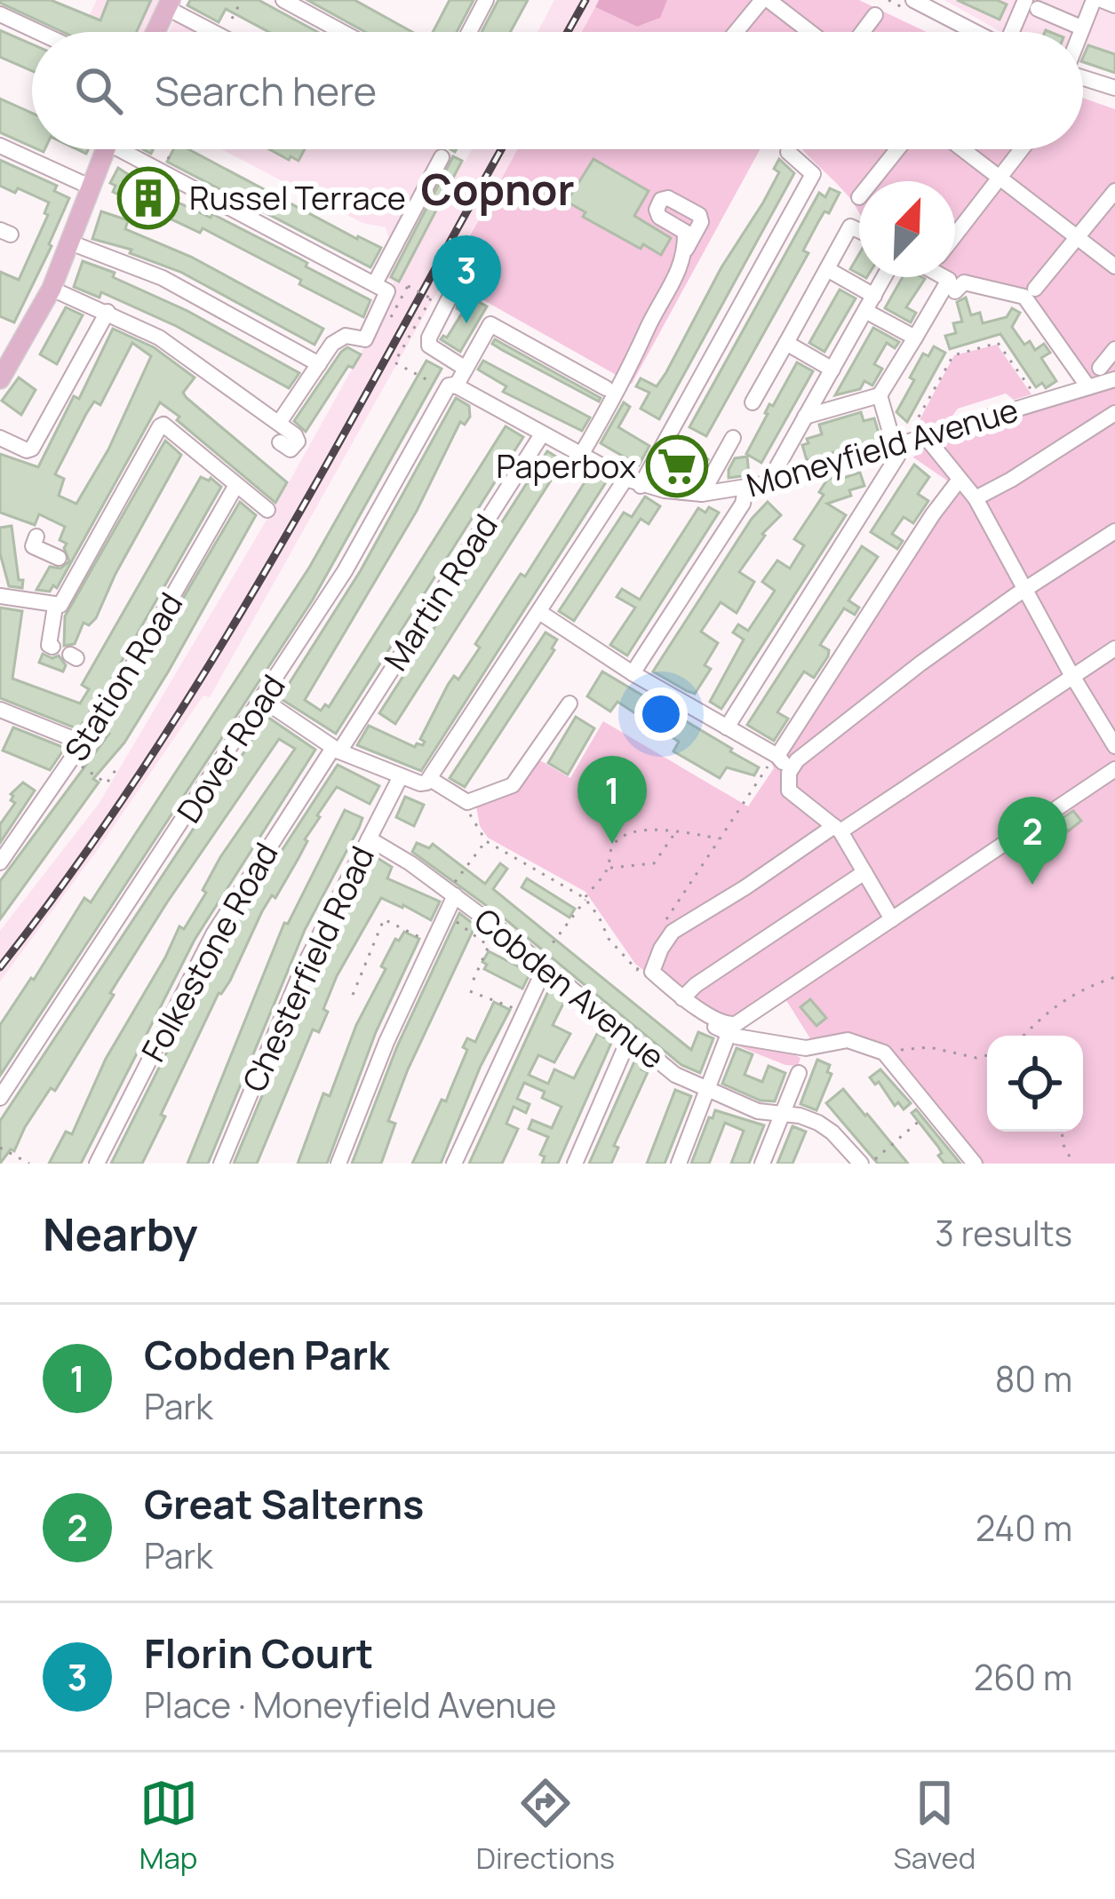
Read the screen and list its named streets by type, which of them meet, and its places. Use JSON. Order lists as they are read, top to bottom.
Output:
{
  "streets": {
    "street": [
      "Moneyfield Avenue",
      "Martin Road",
      "Station Road",
      "Dover Road",
      "Folkestone Road",
      "Chesterfield Road",
      "Cobden Avenue"
    ]
  },
  "crossings": [
    ["Moneyfield Avenue", "Martin Road"],
    ["Moneyfield Avenue", "Dover Road"],
    ["Martin Road", "Folkestone Road"],
    ["Chesterfield Road", "Cobden Avenue"]
  ],
  "districts": ["Copnor"],
  "places": {
    "building": ["Russel Terrace"],
    "supermarket": ["Paperbox"]
  },
  "north": "top right",
  "page": {
    "search": "Search here",
    "pins": ["3", "1", "2"],
    "heading": ["Nearby", "3 results"],
    "list": [
      {
        "mark": "1",
        "name": "Cobden Park",
        "note": "Park",
        "value": "80 m"
      },
      {
        "mark": "2",
        "name": "Great Salterns",
        "note": "Park",
        "value": "240 m"
      },
      {
        "mark": "3",
        "name": "Florin Court",
        "note": "Place · Moneyfield Avenue",
        "value": "260 m"
      }
    ],
    "nav": ["Map", "Directions", "Saved"]
  }
}
